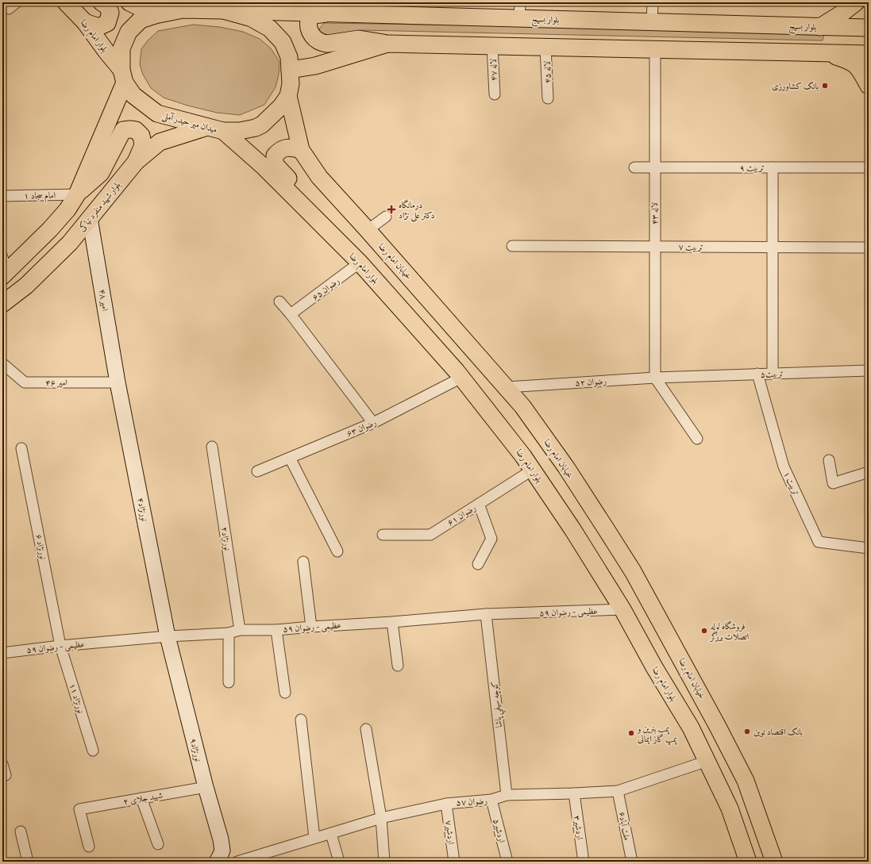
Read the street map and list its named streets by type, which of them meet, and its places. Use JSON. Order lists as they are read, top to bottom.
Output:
{
  "streets": {
    "main road": [
      "بلوار بسیج",
      "بلوار امام رضا",
      "میدان میر حیدر آملی",
      "بلوار شهید منفرد نیاکی",
      "خیابان امام رضا"
    ],
    "street": [
      "لاله ۴۷",
      "لاله ۴۵",
      "تربیت ۹",
      "امام سجاد ۱",
      "لاله ۴۳",
      "تربیت ۷",
      "رضوان ۶۵",
      "امیر ۴۸",
      "تربیت۵",
      "رضوان ۵۲",
      "امیر ۴۶",
      "رضوان ۶۳",
      "تربیت ۱",
      "نورنژاد۴",
      "رضوان ۶۱",
      "نورنژاد۲",
      "نورنژاد ۶",
      "عظیمی - رضوان ۵۹",
      "نورنژاد ۱۱",
      "كوچه سيفي پاشا",
      "نورنژاد۹",
      "شهید جلای ۲",
      "رضوان ۵۷",
      "ملت آباد۶",
      "اردشیر۳",
      "اردشیر۵",
      "اردشیر۷"
    ]
  },
  "crossings": [
    ["بلوار امام رضا", "میدان میر حیدر آملی"],
    ["بلوار امام رضا", "رضوان ۶۵"],
    ["بلوار امام رضا", "رضوان ۶۳"],
    ["بلوار امام رضا", "رضوان ۶۱"],
    ["بلوار امام رضا", "عظیمی - رضوان ۵۹"],
    ["بلوار امام رضا", "رضوان ۵۷"],
    ["میدان میر حیدر آملی", "بلوار شهید منفرد نیاکی"],
    ["میدان میر حیدر آملی", "خیابان امام رضا"],
    ["تربیت ۹", "لاله ۴۳"],
    ["بلوار شهید منفرد نیاکی", "امیر ۴۸"],
    ["لاله ۴۳", "تربیت ۷"],
    ["لاله ۴۳", "رضوان ۵۲"],
    ["خیابان امام رضا", "رضوان ۵۲"],
    ["امیر ۴۸", "امیر ۴۶"],
    ["امیر ۴۸", "نورنژاد۴"],
    ["تربیت۵", "رضوان ۵۲"],
    ["تربیت۵", "تربیت ۱"],
    ["امیر ۴۶", "نورنژاد۴"],
    ["نورنژاد۴", "عظیمی - رضوان ۵۹"],
    ["نورنژاد۴", "نورنژاد۹"],
    ["نورنژاد۲", "عظیمی - رضوان ۵۹"],
    ["نورنژاد ۶", "عظیمی - رضوان ۵۹"],
    ["نورنژاد ۶", "نورنژاد ۱۱"],
    ["عظیمی - رضوان ۵۹", "نورنژاد ۱۱"],
    ["عظیمی - رضوان ۵۹", "كوچه سيفي پاشا"],
    ["عظیمی - رضوان ۵۹", "نورنژاد۹"],
    ["كوچه سيفي پاشا", "رضوان ۵۷"],
    ["نورنژاد۹", "شهید جلای ۲"],
    ["رضوان ۵۷", "ملت آباد۶"],
    ["رضوان ۵۷", "اردشیر۳"],
    ["رضوان ۵۷", "اردشیر۵"],
    ["رضوان ۵۷", "اردشیر۷"]
  ],
  "places": {
    "other": [
      "بانک کشاورزی",
      "فروشگاه لوله اتصلات برزگر",
      "بانک اقتصاد نوین",
      "پمپ بنرین و پمپ گاز ایمانی"
    ],
    "health": ["درمانگاه دکتر علی نژاد"]
  }
}
